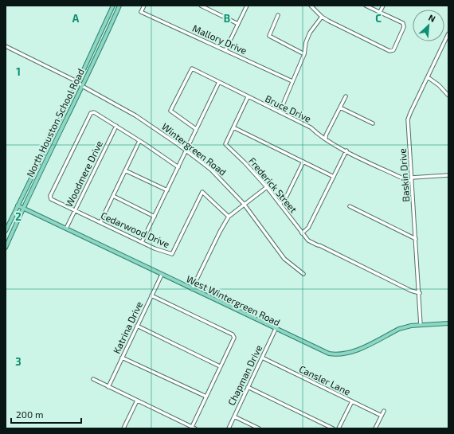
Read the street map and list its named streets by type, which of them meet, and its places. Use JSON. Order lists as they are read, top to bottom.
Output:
{
  "streets": {
    "main road": ["North Houston School Road", "West Wintergreen Road"],
    "street": [
      "Mallory Drive",
      "Bruce Drive",
      "Wintergreen Road",
      "Woodmere Drive",
      "Baskin Drive",
      "Frederick Street",
      "Cedarwood Drive",
      "Katrina Drive",
      "Chapman Drive",
      "Cansler Lane"
    ]
  },
  "crossings": [
    ["Bruce Drive", "Baskin Drive"],
    ["Bruce Drive", "Frederick Street"],
    ["North Houston School Road", "Wintergreen Road"],
    ["North Houston School Road", "West Wintergreen Road"],
    ["Woodmere Drive", "Cedarwood Drive"],
    ["Woodmere Drive", "West Wintergreen Road"],
    ["Baskin Drive", "Frederick Street"],
    ["Baskin Drive", "West Wintergreen Road"],
    ["West Wintergreen Road", "Katrina Drive"],
    ["West Wintergreen Road", "Chapman Drive"],
    ["Chapman Drive", "Cansler Lane"]
  ],
  "scale_bar": "200 m",
  "north": "top right",
  "grid": {
    "columns": ["A", "B", "C"],
    "rows": ["1", "2", "3"]
  }
}
